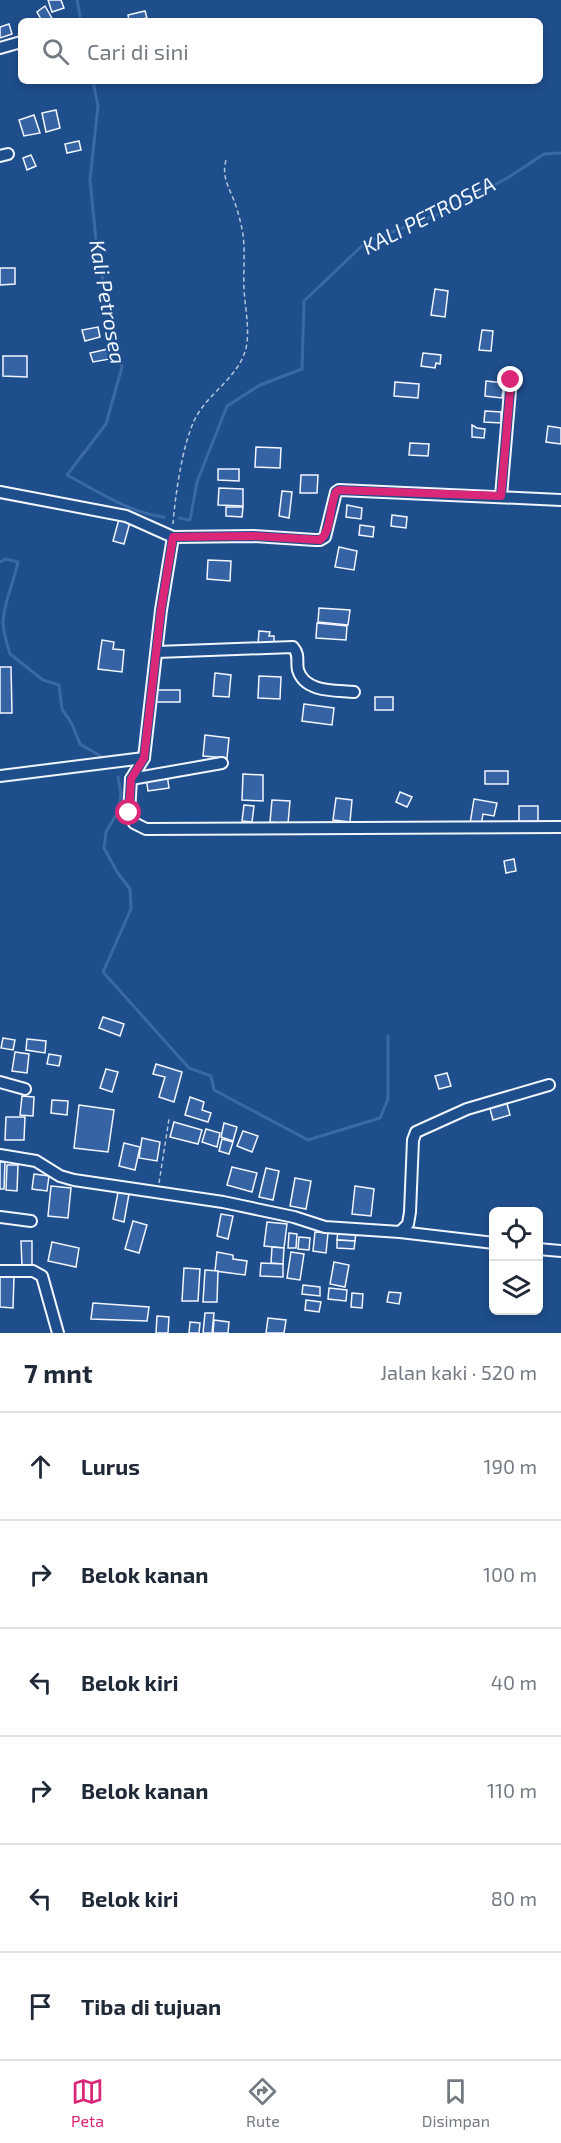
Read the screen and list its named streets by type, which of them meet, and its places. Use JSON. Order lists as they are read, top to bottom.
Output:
{
  "water": ["KALI PETROSEA", "Kali Petrosea"],
  "page": {
    "search": "Cari di sini",
    "heading": ["7 mnt", "Jalan kaki · 520 m"],
    "list": [
      ["Lurus", "190 m"],
      ["Belok kanan", "100 m"],
      ["Belok kiri", "40 m"],
      ["Belok kanan", "110 m"],
      ["Belok kiri", "80 m"],
      "Tiba di tujuan"
    ],
    "nav": ["Peta", "Rute", "Disimpan"]
  }
}
